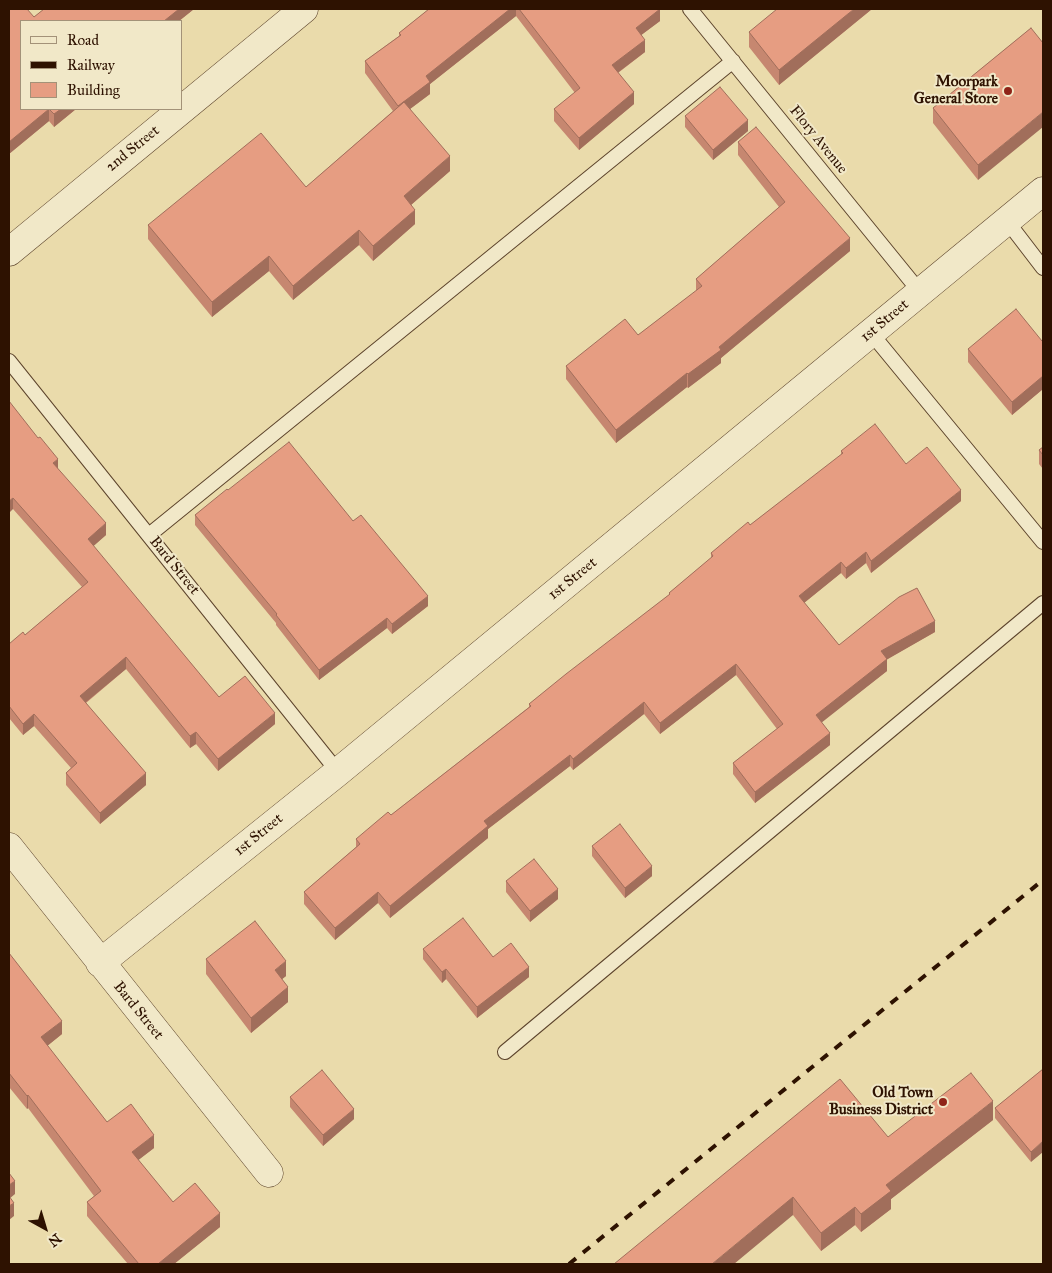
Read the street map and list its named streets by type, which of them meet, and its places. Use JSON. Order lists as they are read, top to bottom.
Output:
{
  "streets": {
    "street": ["2nd Street", "1st Street", "Bard Street"],
    "lane": ["Flory Avenue"]
  },
  "crossings": [
    ["Flory Avenue", "1st Street"],
    ["1st Street", "Bard Street"]
  ],
  "places": ["Moorpark General Store", "Old Town Business District"],
  "legend": ["Road", "Railway", "Building"],
  "north": "bottom right"
}
